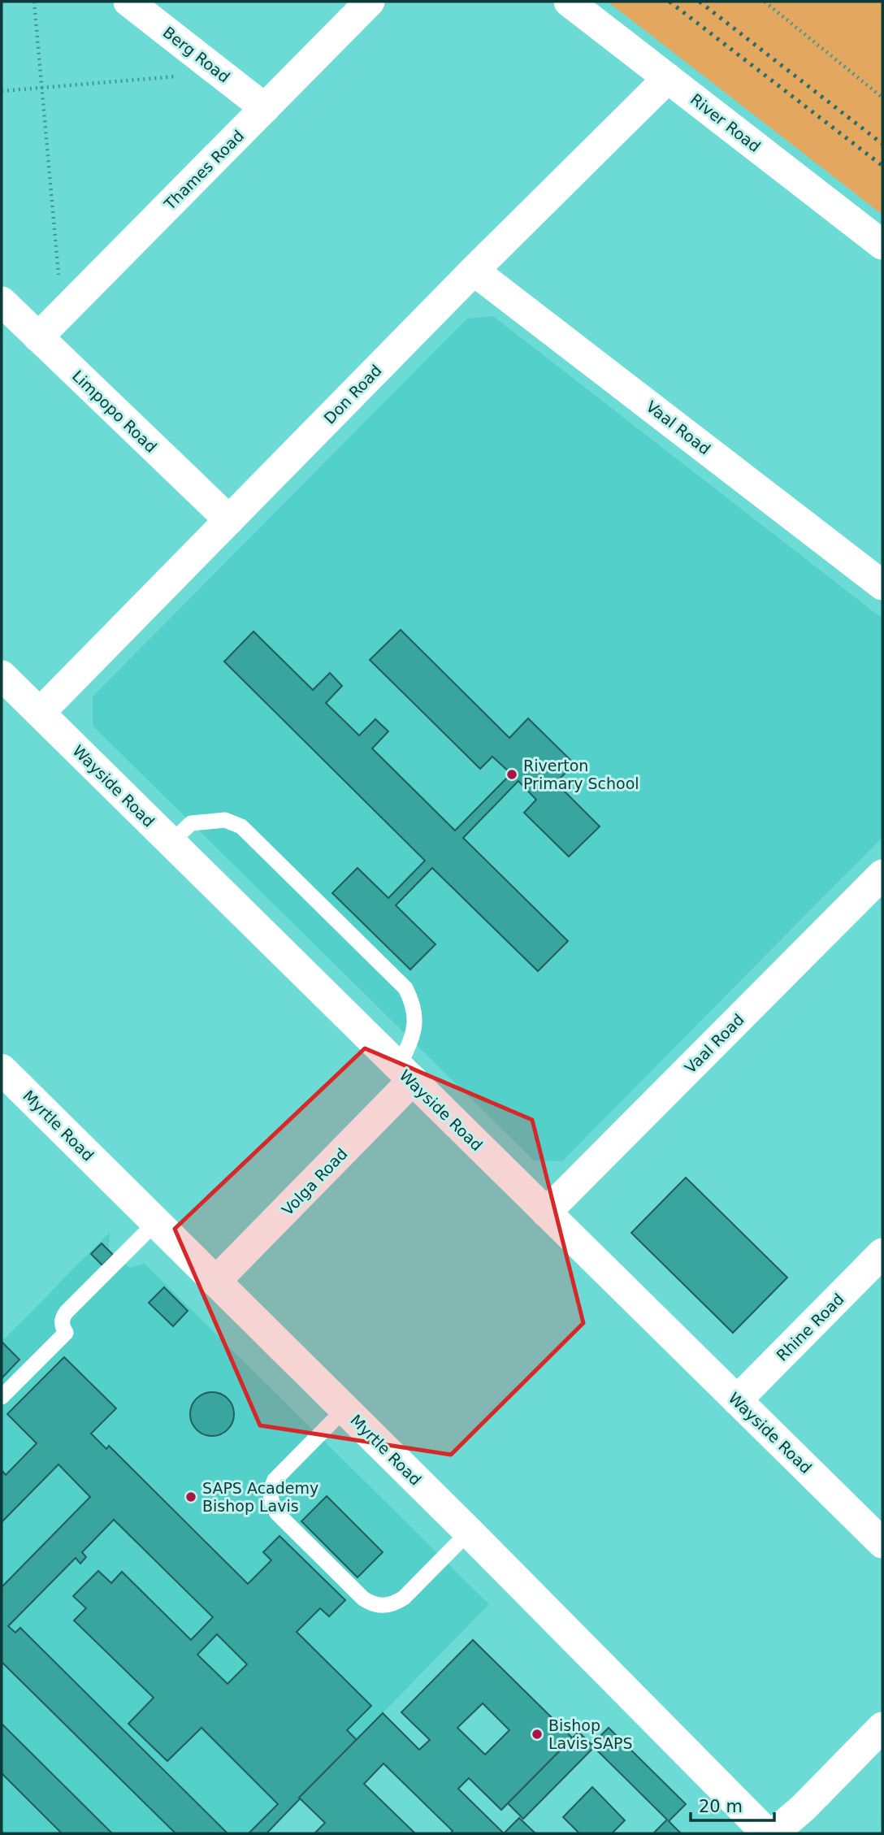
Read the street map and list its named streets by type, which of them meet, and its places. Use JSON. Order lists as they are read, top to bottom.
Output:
{
  "streets": {
    "street": [
      "Berg Road",
      "River Road",
      "Thames Road",
      "Don Road",
      "Limpopo Road",
      "Vaal Road",
      "Wayside Road",
      "Myrtle Road",
      "Volga Road",
      "Rhine Road"
    ]
  },
  "crossings": [
    ["Berg Road", "Thames Road"],
    ["River Road", "Don Road"],
    ["Thames Road", "Limpopo Road"],
    ["Don Road", "Limpopo Road"],
    ["Don Road", "Vaal Road"],
    ["Don Road", "Wayside Road"],
    ["Vaal Road", "Wayside Road"],
    ["Wayside Road", "Volga Road"],
    ["Wayside Road", "Rhine Road"],
    ["Myrtle Road", "Volga Road"]
  ],
  "places": ["Riverton Primary School", "SAPS Academy Bishop Lavis", "Bishop Lavis SAPS"],
  "scale_bar": "20 m"
}
